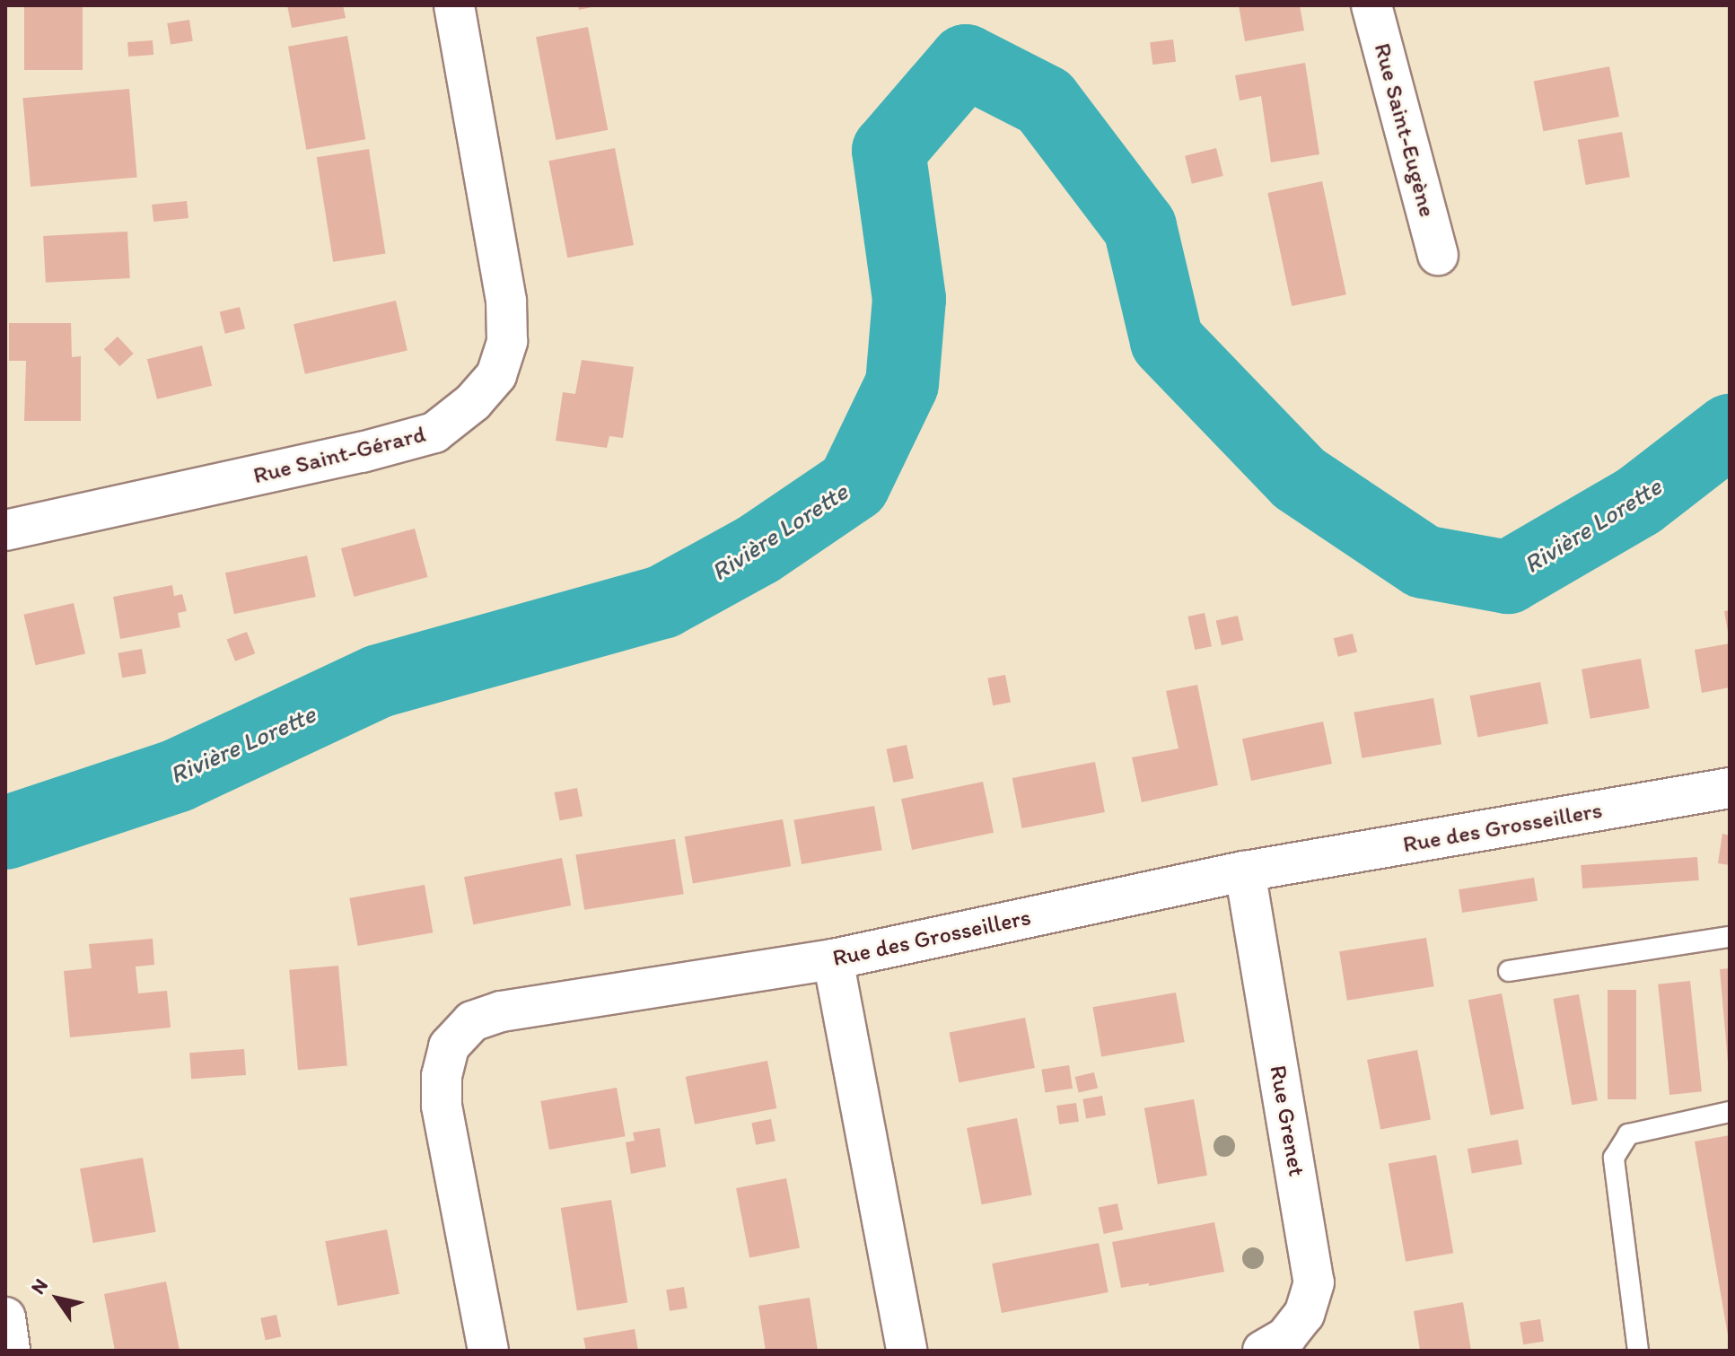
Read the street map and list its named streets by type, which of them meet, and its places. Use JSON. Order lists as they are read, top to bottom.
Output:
{
  "streets": {
    "street": [
      "Rue Saint-Eugène",
      "Rue Saint-Gérard",
      "Rue des Grosseillers",
      "Rue Grenet"
    ]
  },
  "crossings": [
    ["Rue des Grosseillers", "Rue Grenet"]
  ],
  "water": ["Rivière Lorette"],
  "north": "top left"
}
